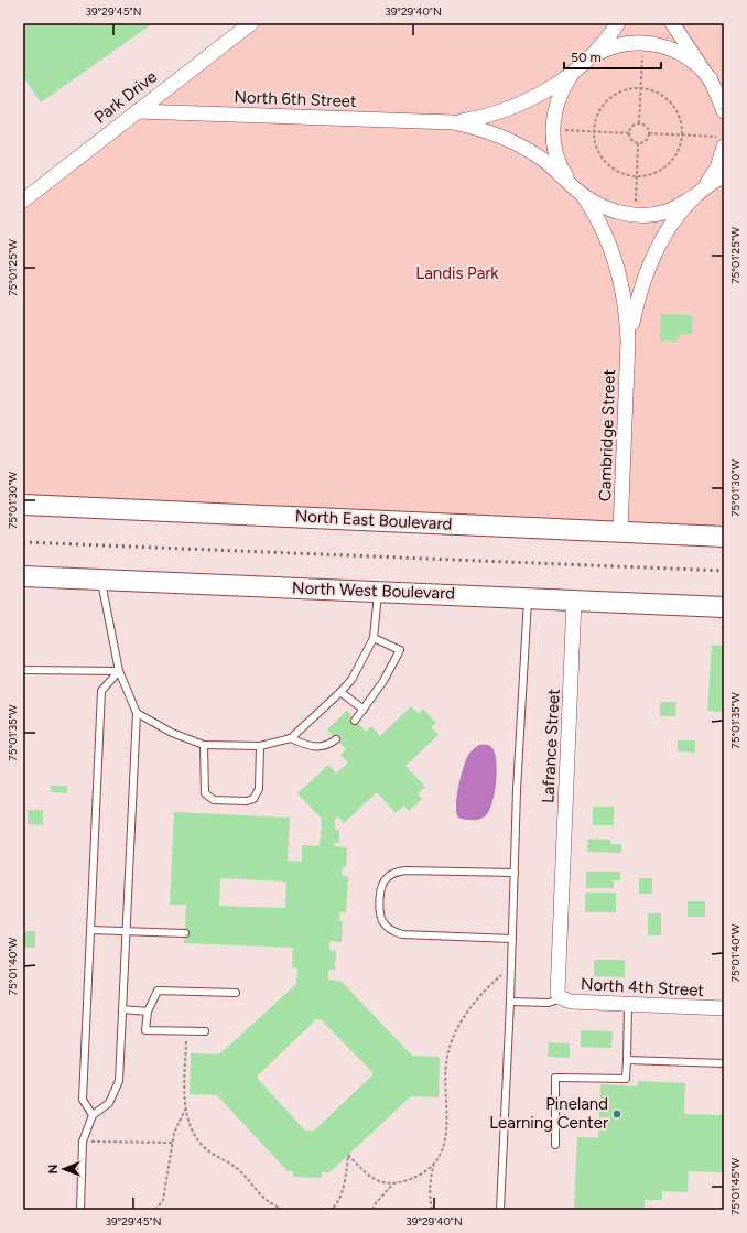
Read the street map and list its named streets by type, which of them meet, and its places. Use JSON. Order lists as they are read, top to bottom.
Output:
{
  "streets": {
    "main road": ["North East Boulevard", "North West Boulevard"],
    "street": [
      "Park Drive",
      "North 6th Street",
      "Cambridge Street",
      "Lafrance Street",
      "North 4th Street"
    ]
  },
  "crossings": [
    ["Park Drive", "North 6th Street"],
    ["North 6th Street", "Cambridge Street"],
    ["Cambridge Street", "North East Boulevard"],
    ["North West Boulevard", "Lafrance Street"],
    ["Lafrance Street", "North 4th Street"]
  ],
  "parks": ["Landis Park"],
  "places": ["Pineland Learning Center"],
  "scale_bar": "50 m",
  "north": "left",
  "coordinates": [
    "39°29'45\"N",
    "39°29'40\"N",
    "75°01'25\"W",
    "75°01'30\"W",
    "75°01'35\"W",
    "75°01'40\"W",
    "75°01'45\"W"
  ]
}
